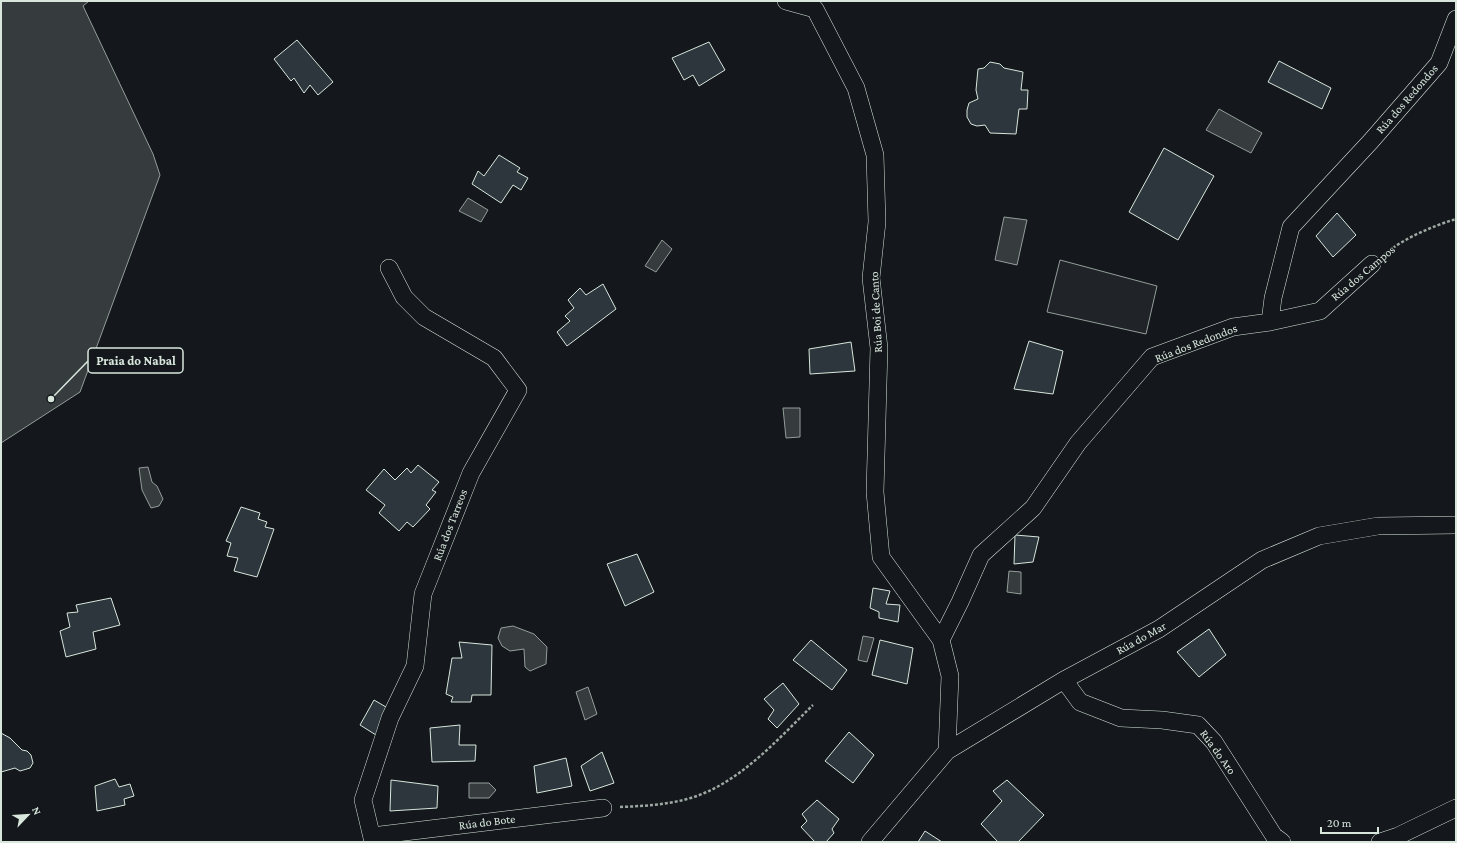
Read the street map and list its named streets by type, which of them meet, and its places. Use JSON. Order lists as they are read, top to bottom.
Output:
{
  "streets": {
    "street": [
      "Rúa dos Redondos",
      "Rúa dos Campos",
      "Rúa Boi de Canto",
      "Rúa dos Tarreos",
      "Rúa do Mar",
      "Rúa do Aro",
      "Rúa do Bote"
    ]
  },
  "crossings": [
    ["Rúa dos Redondos", "Rúa dos Campos"],
    ["Rúa dos Redondos", "Rúa Boi de Canto"],
    ["Rúa dos Tarreos", "Rúa do Bote"],
    ["Rúa do Mar", "Rúa do Aro"]
  ],
  "places": ["Praia do Nabal"],
  "scale_bar": "20 m",
  "north": "top right"
}
